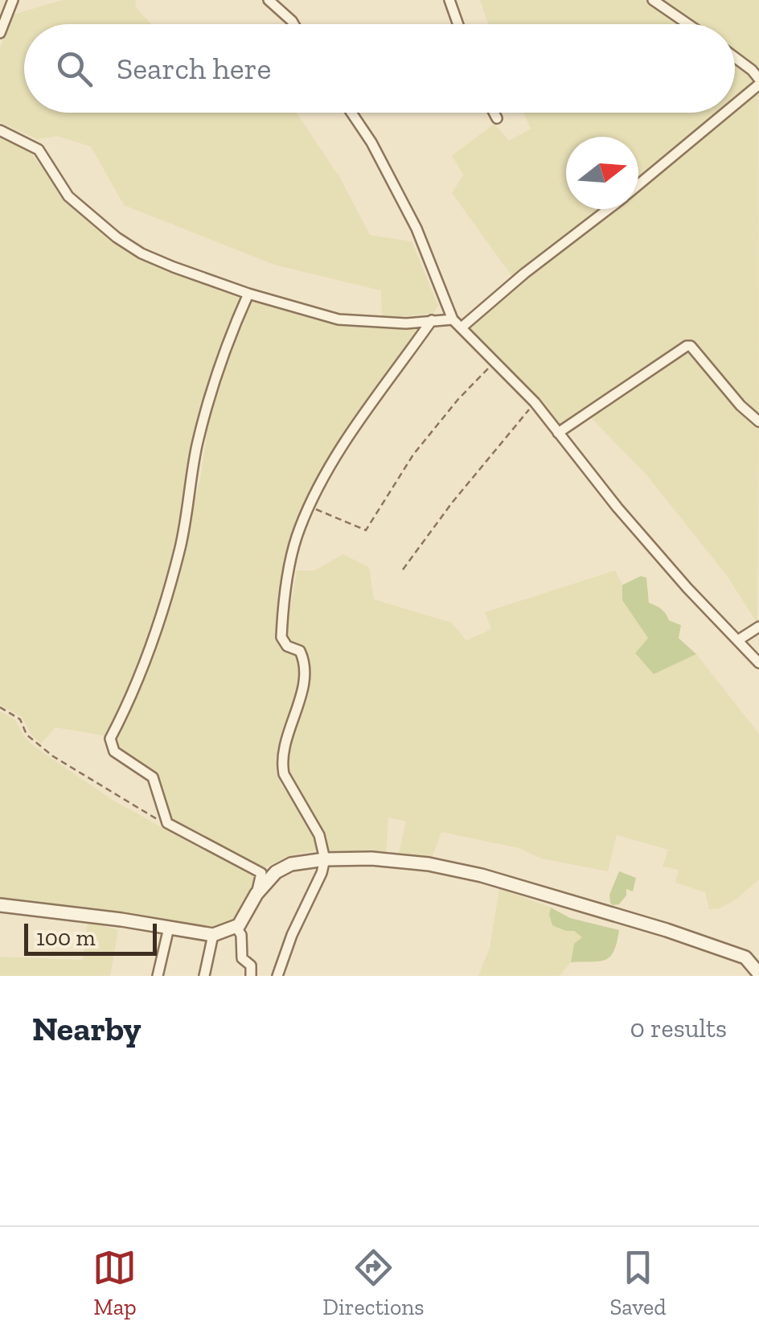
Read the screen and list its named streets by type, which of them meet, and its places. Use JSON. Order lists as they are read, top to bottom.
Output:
{
  "scale_bar": "100 m",
  "north": "right",
  "page": {
    "search": "Search here",
    "scale": "100 m",
    "heading": ["Nearby", "0 results"],
    "nav": ["Map", "Directions", "Saved"]
  }
}
